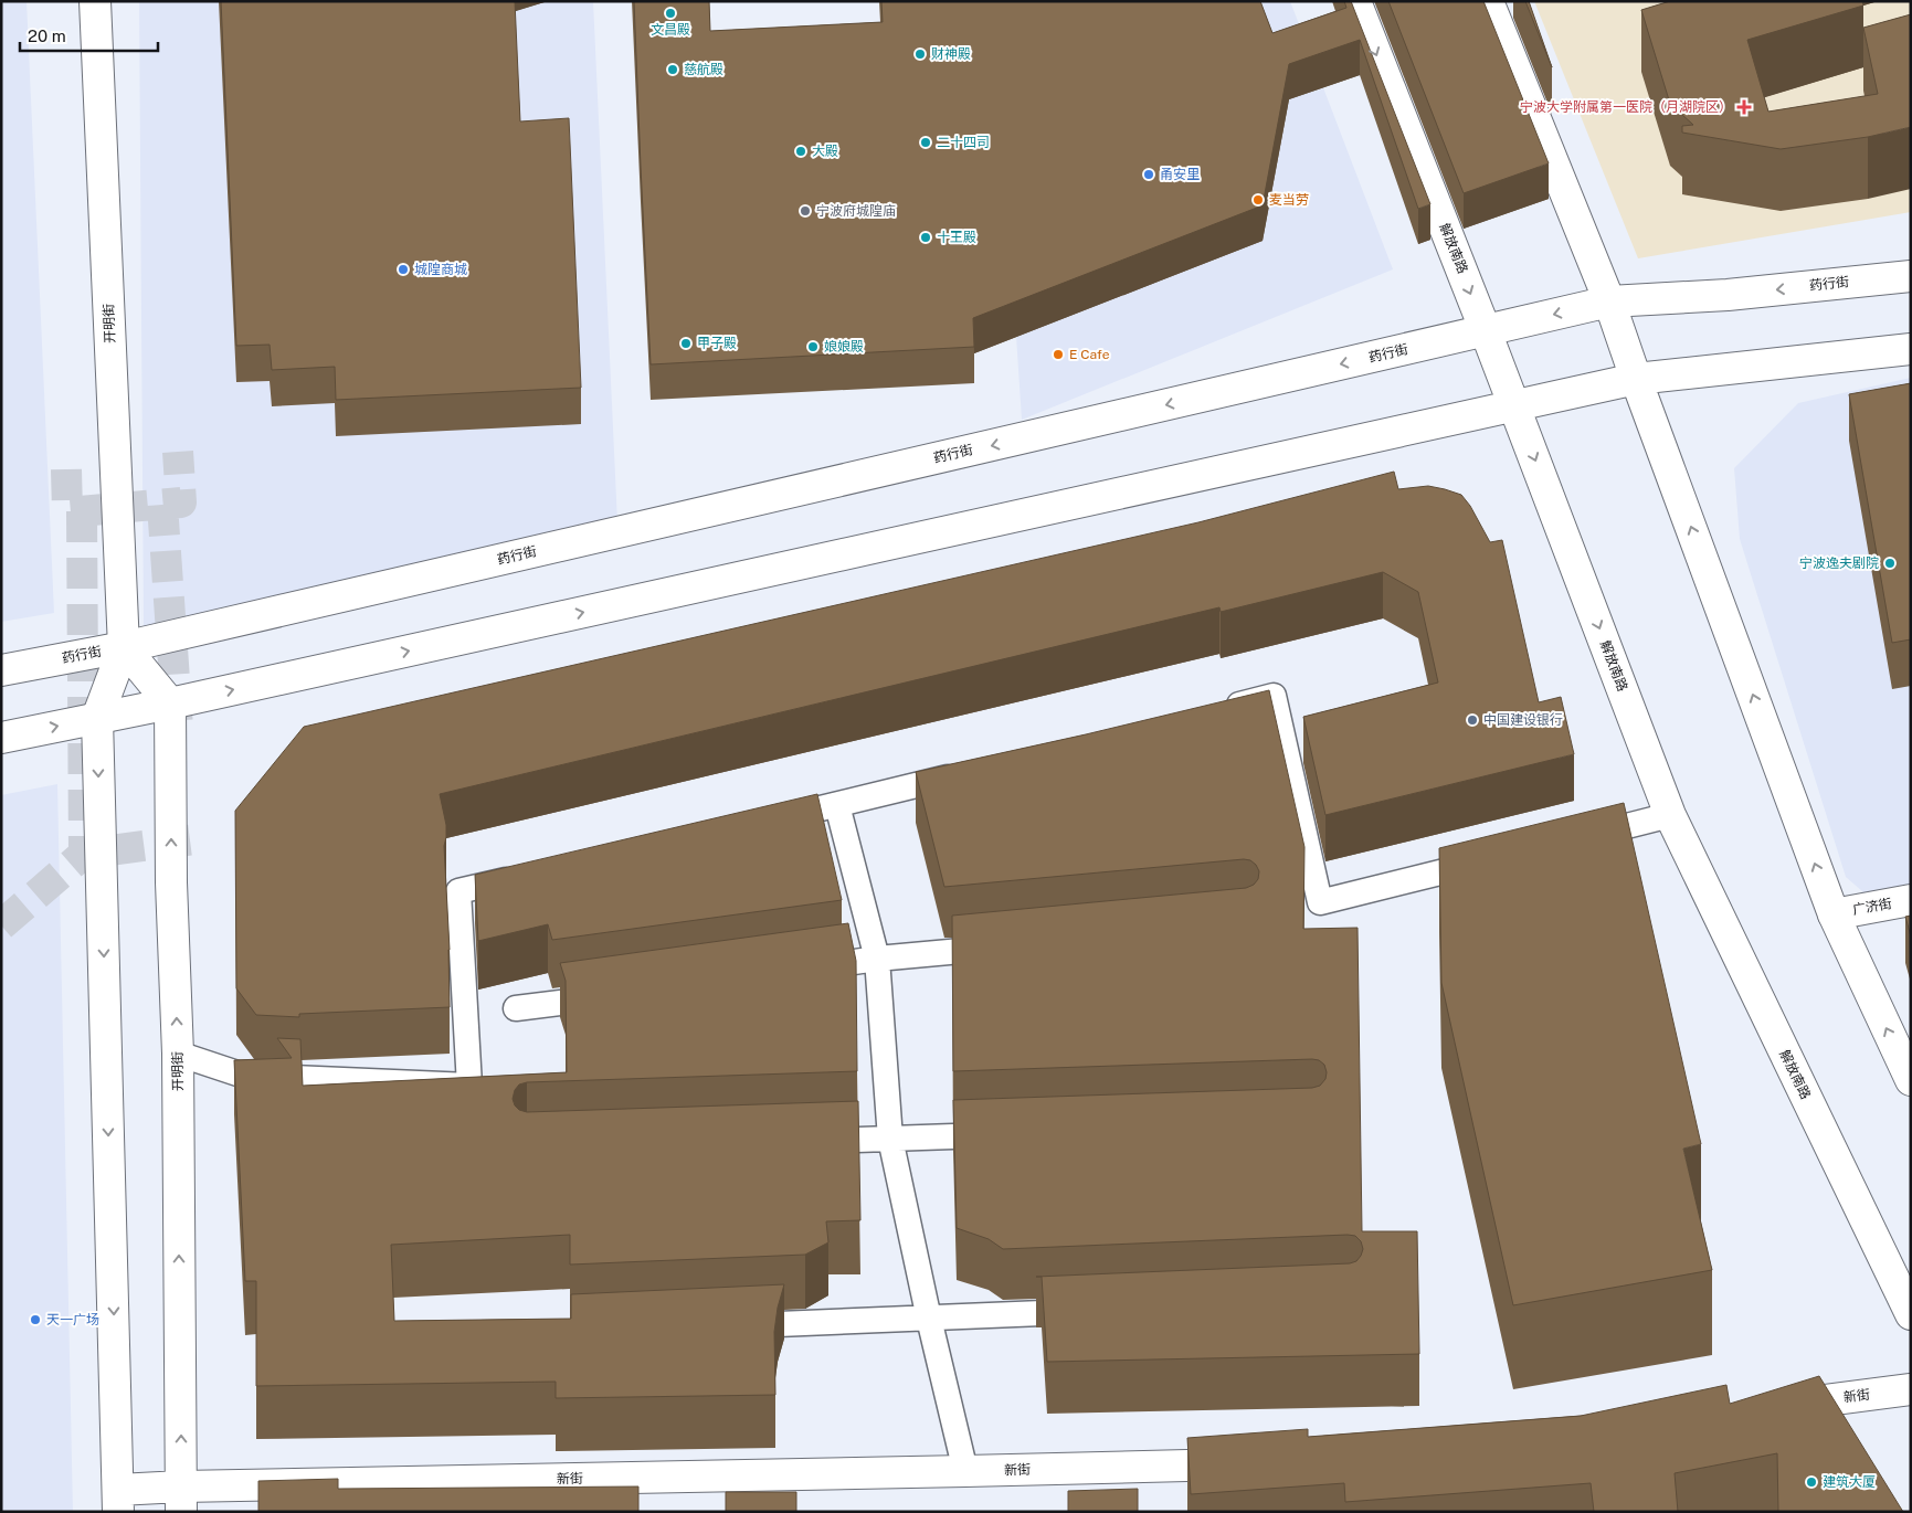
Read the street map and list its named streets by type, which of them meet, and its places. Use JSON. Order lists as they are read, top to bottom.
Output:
{
  "streets": {
    "main road": [
      "解放南路",
      "药行街",
      "开明街",
      "广济街",
      "新街"
    ]
  },
  "crossings": [
    ["解放南路", "药行街"],
    ["药行街", "开明街"],
    ["开明街", "新街"]
  ],
  "places": {
    "other": [
      "文昌殿",
      "财神殿",
      "慈航殿",
      "二十四司",
      "大殿",
      "甬安里",
      "麦当劳",
      "宁波府城隍庙",
      "十王殿",
      "城隍商城",
      "甲子殿",
      "娘娘殿",
      "E Cafe",
      "宁波逸夫剧院",
      "中国建设银行",
      "天一广场",
      "建筑大厦"
    ],
    "health": ["宁波大学附属第一医院（月湖院区）"]
  },
  "scale_bar": "20 m"
}
